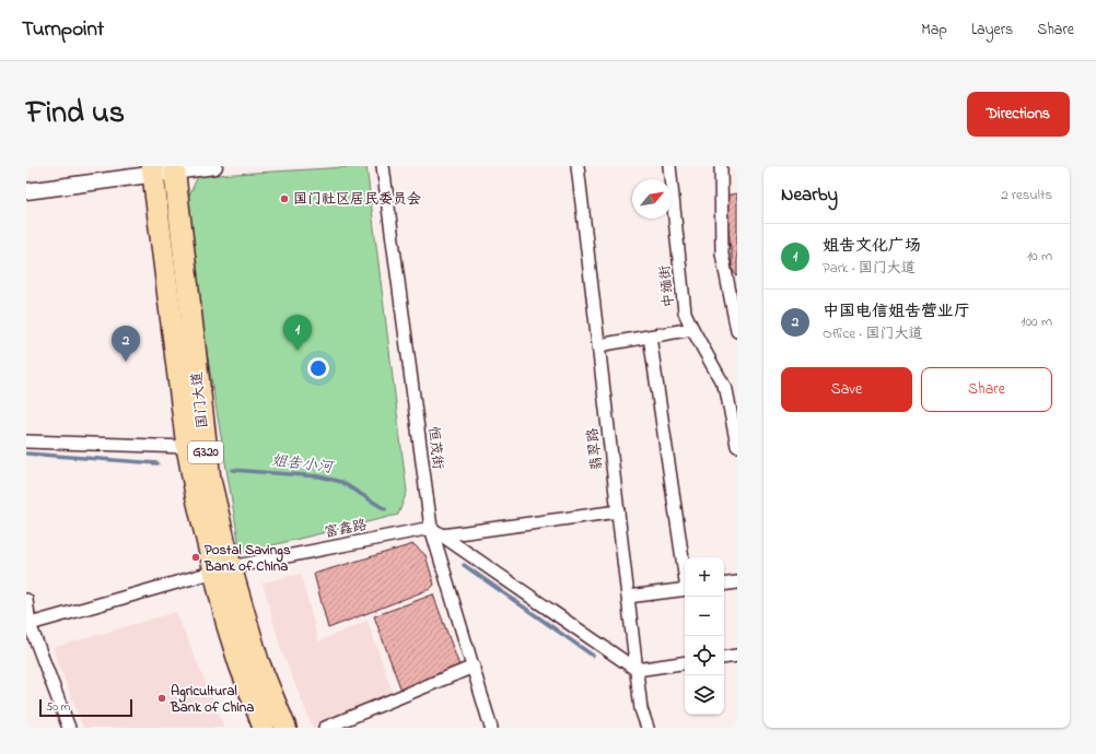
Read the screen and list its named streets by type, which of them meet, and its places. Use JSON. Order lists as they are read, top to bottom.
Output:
{
  "streets": {
    "highway": ["国门大道", "G320"],
    "street": [
      "中缅街",
      "恒茂街",
      "翡翠路",
      "富鑫路"
    ]
  },
  "crossings": [
    ["国门大道", "富鑫路"],
    ["恒茂街", "富鑫路"]
  ],
  "water": ["姐告小河"],
  "places": ["国门社区居民委员会", "Postal Savings Bank of China", "Agricultural Bank of China"],
  "scale_bar": "50 m",
  "north": "top right",
  "page": {
    "header": "Turnpoint",
    "nav": ["Map", "Layers", "Share"],
    "title": "Find us",
    "buttons": [
      "Directions",
      ["Save", "Share"]
    ],
    "heading": ["Nearby", "2 results"],
    "list": [
      {
        "mark": "1",
        "name": "姐告文化广场",
        "note": "Park · 国门大道",
        "value": "10 m"
      },
      {
        "mark": "2",
        "name": "中国电信姐告营业厅",
        "note": "Office · 国门大道",
        "value": "100 m"
      }
    ],
    "pins": ["1", "2"],
    "map_buttons": ["+", "−"],
    "scale": "50 m"
  }
}
